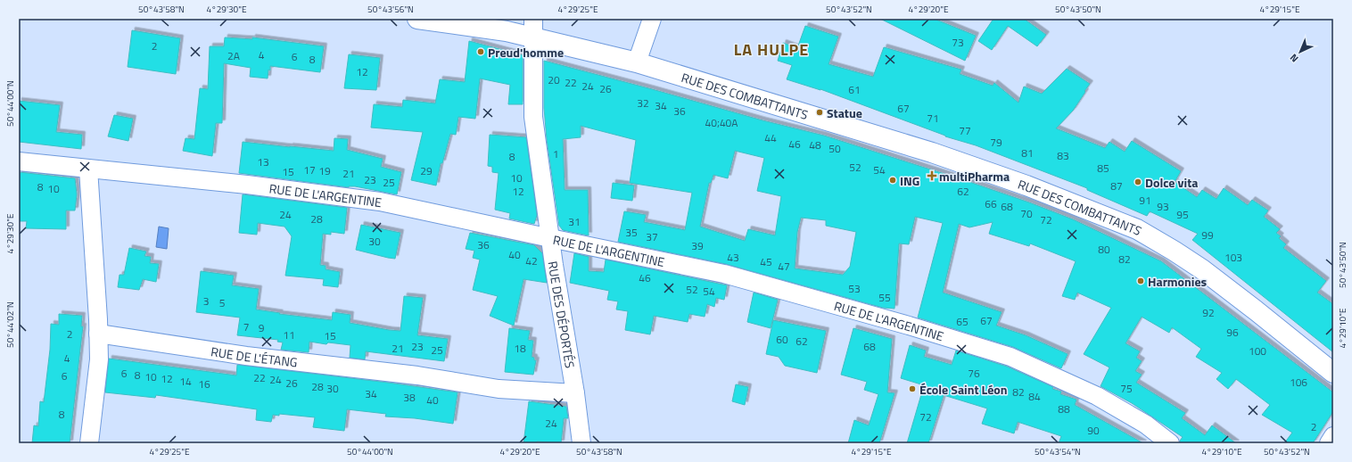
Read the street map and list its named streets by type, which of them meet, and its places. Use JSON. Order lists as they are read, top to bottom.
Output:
{
  "streets": {
    "main road": ["RUE DES COMBATTANTS"],
    "street": ["RUE DE L'ARGENTINE", "RUE DES DÉPORTÉS", "RUE DE L'ÉTANG"]
  },
  "crossings": [
    ["RUE DES COMBATTANTS", "RUE DES DÉPORTÉS"],
    ["RUE DE L'ARGENTINE", "RUE DES DÉPORTÉS"],
    ["RUE DES DÉPORTÉS", "RUE DE L'ÉTANG"]
  ],
  "districts": ["LA HULPE"],
  "places": {
    "other": [
      "Preud'homme",
      "Statue",
      "ING",
      "Dolce vita",
      "Harmonies",
      "École Saint Léon"
    ],
    "health": ["multiPharma"]
  },
  "house_numbers": [
    "73",
    "2",
    "4",
    "2A",
    "6",
    "8",
    "12",
    "20",
    "22",
    "24",
    "26",
    "61",
    "32",
    "34",
    "67",
    "36",
    "71",
    "40;40A",
    "77",
    "44",
    "79",
    "46",
    "48",
    "50",
    "81",
    "1",
    "83",
    "8",
    "13",
    "52",
    "85",
    "17",
    "54",
    "19",
    "29",
    "15",
    "21",
    "10",
    "23",
    "25",
    "87",
    "8",
    "10",
    "12",
    "62",
    "91",
    "66",
    "68",
    "93",
    "70",
    "24",
    "95",
    "28",
    "72",
    "31",
    "35",
    "99",
    "37",
    "30",
    "36",
    "39",
    "80",
    "40",
    "43",
    "103",
    "82",
    "42",
    "45",
    "47",
    "46",
    "53",
    "52",
    "54",
    "55",
    "3",
    "5",
    "92",
    "67",
    "65",
    "7",
    "9",
    "96",
    "2",
    "11",
    "15",
    "60",
    "62",
    "23",
    "68",
    "21",
    "18",
    "25",
    "100",
    "4",
    "6",
    "76",
    "8",
    "6",
    "10",
    "22",
    "12",
    "24",
    "14",
    "106",
    "26",
    "16",
    "28",
    "30",
    "75",
    "82",
    "34",
    "84",
    "38",
    "40",
    "88",
    "8",
    "72",
    "24",
    "2",
    "90"
  ],
  "north": "bottom left",
  "coordinates": [
    "50°43'58\"N",
    "4°29'30\"E",
    "50°43'56\"N",
    "4°29'25\"E",
    "50°43'52\"N",
    "4°29'20\"E",
    "50°43'50\"N",
    "4°29'15\"E",
    "50°44'00\"N",
    "50°44'02\"N",
    "4°29'10\"E",
    "50°43'54\"N"
  ]
}
